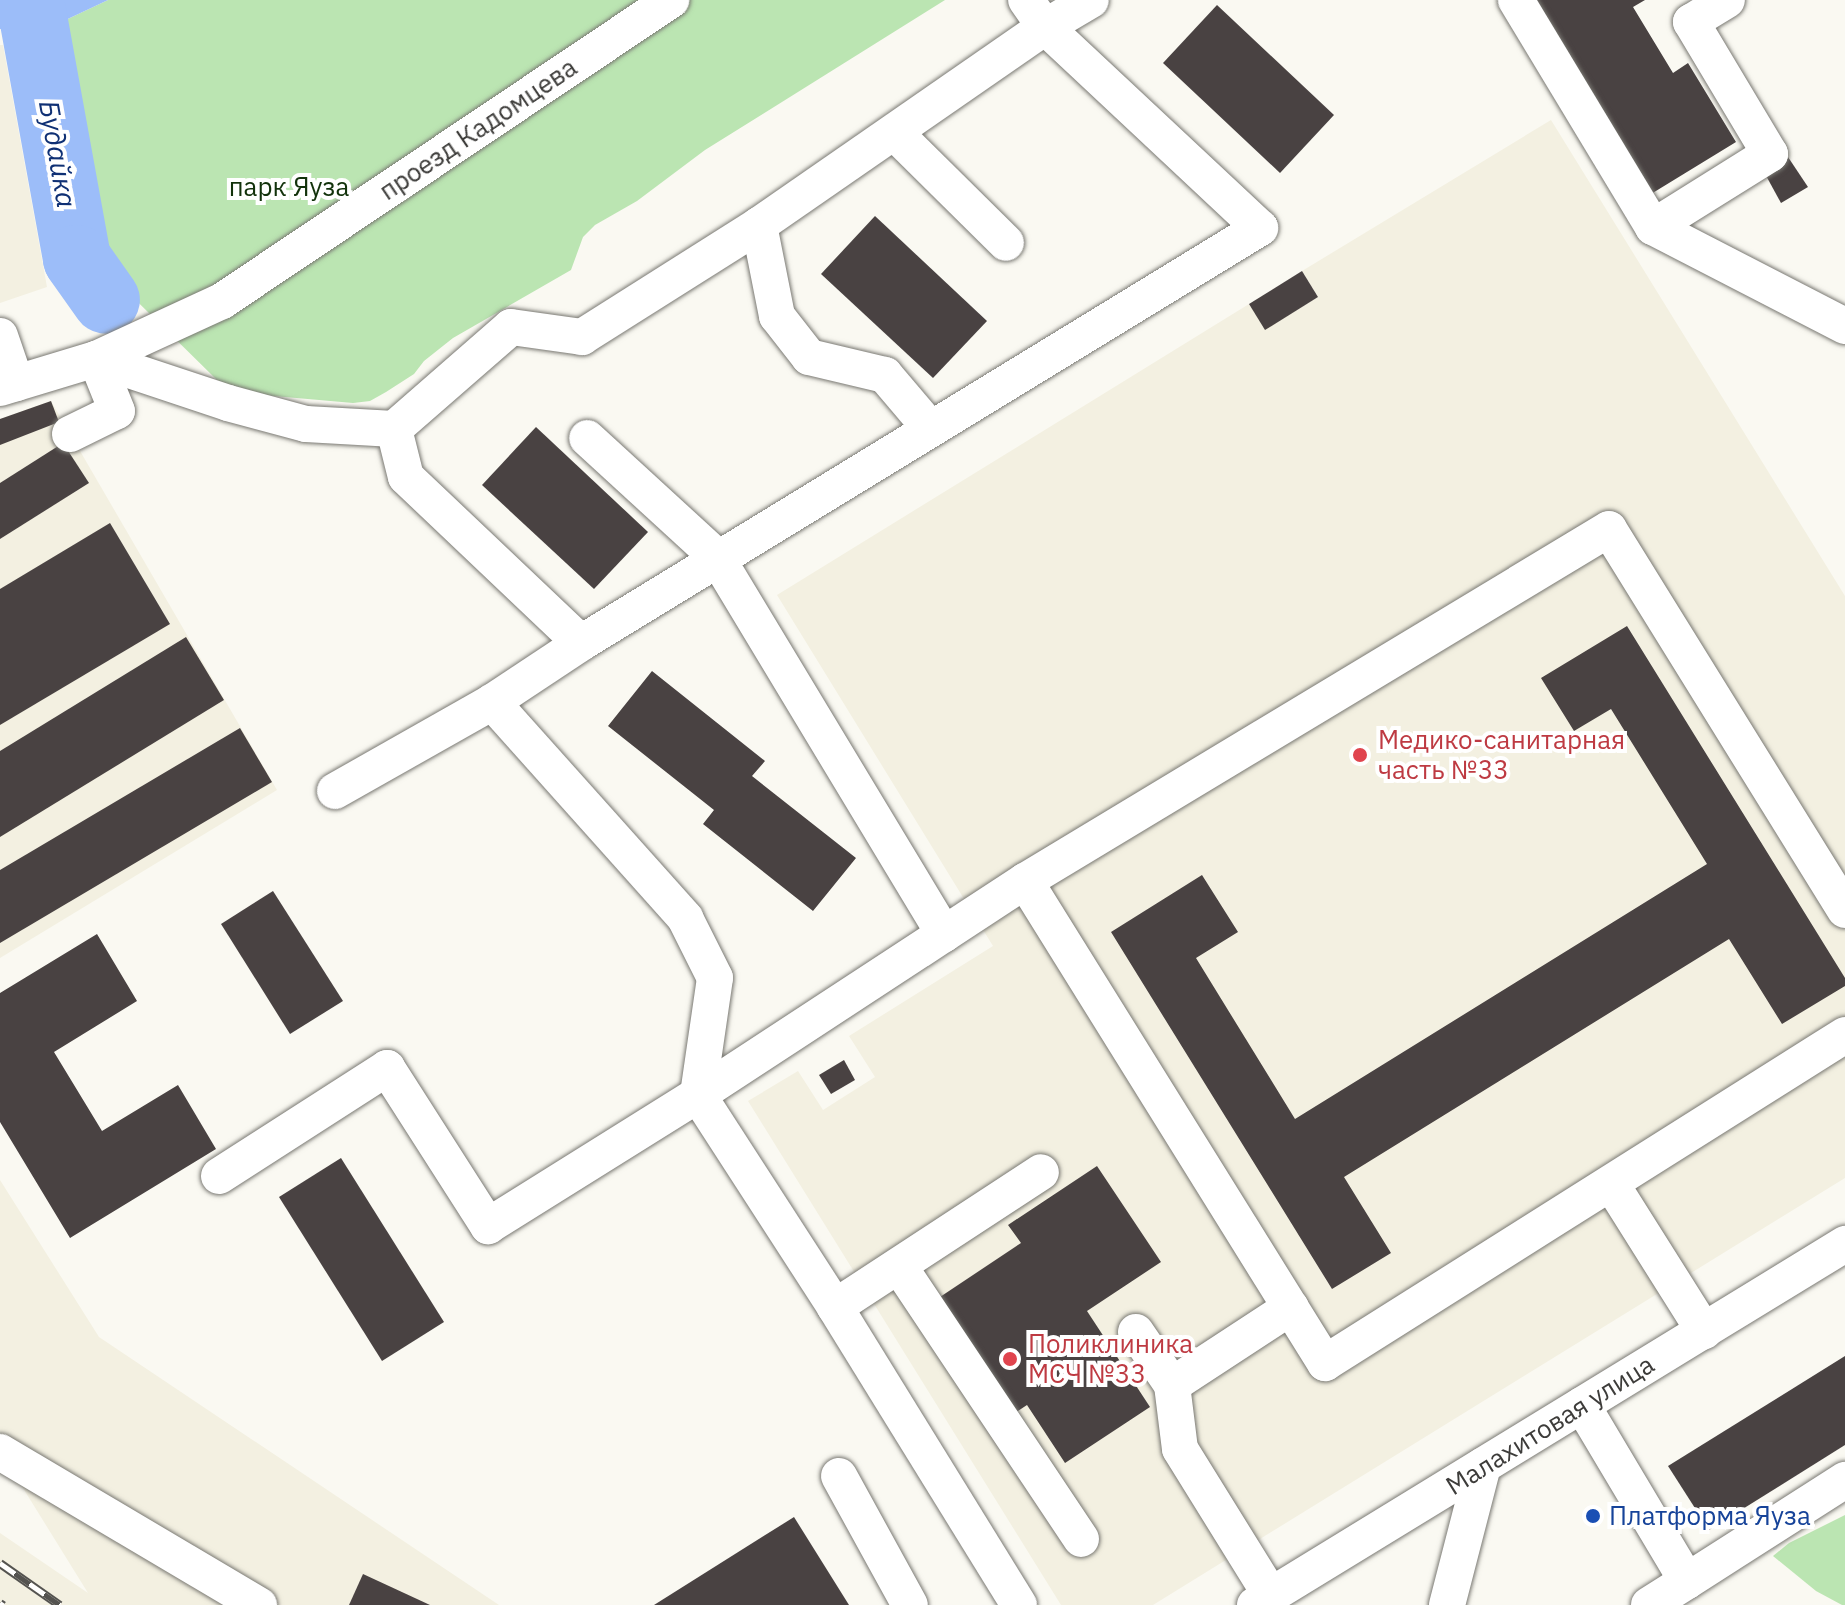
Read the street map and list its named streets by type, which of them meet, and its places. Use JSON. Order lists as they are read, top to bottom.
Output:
{
  "streets": {
    "street": ["проезд Кадомцева", "Малахитовая улица"]
  },
  "water": ["Будайка"],
  "parks": ["парк Яуза"],
  "places": ["Медико-санитарная часть №33", "Поликлиника МСЧ №33", "Платформа Яуза"]
}
